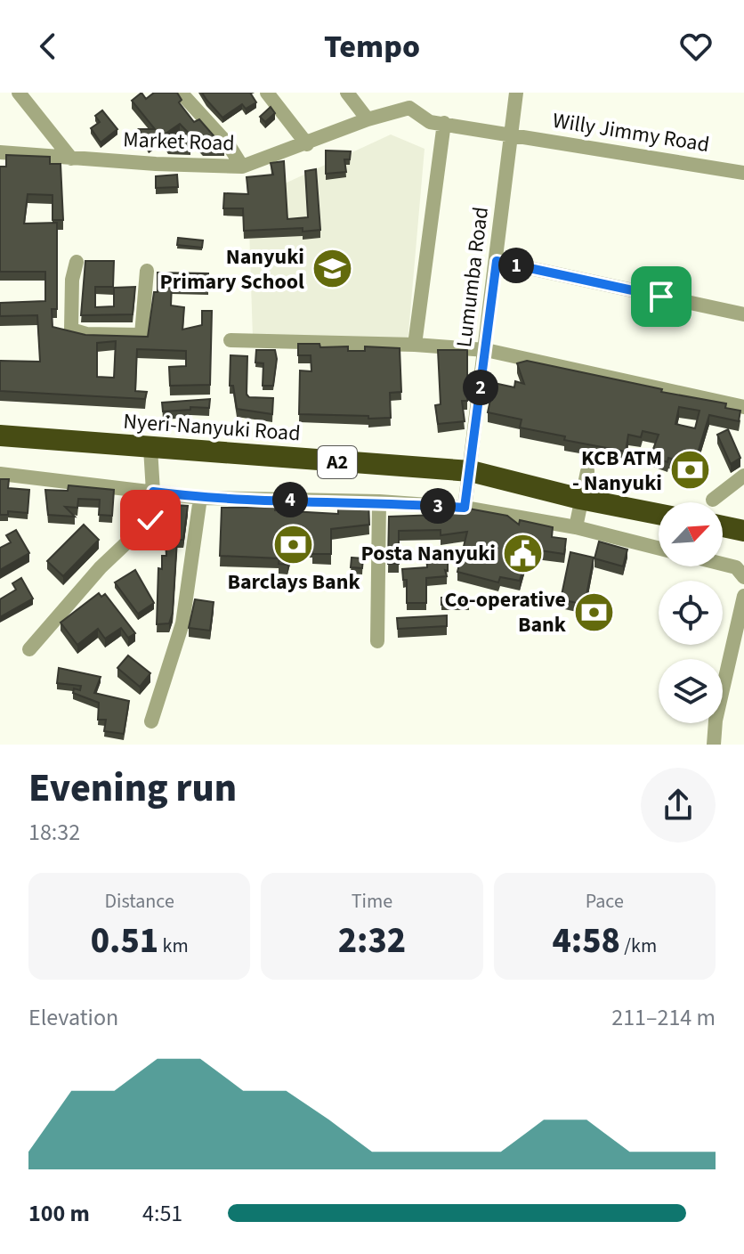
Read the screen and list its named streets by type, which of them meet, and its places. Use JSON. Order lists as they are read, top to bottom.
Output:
{
  "streets": {
    "highway": ["Nyeri-Nanyuki Road", "A2"],
    "street": ["Willy Jimmy Road", "Market Road", "Lumumba Road"]
  },
  "crossings": [
    ["Willy Jimmy Road", "Market Road"],
    ["Willy Jimmy Road", "Lumumba Road"],
    ["Market Road", "Lumumba Road"],
    ["Lumumba Road", "Nyeri-Nanyuki Road"]
  ],
  "places": {
    "school or university": ["Nanyuki Primary School"],
    "bank": ["KCB ATM - Nanyuki", "Barclays Bank", "Co-operative Bank"],
    "public building": ["Posta Nanyuki"]
  },
  "north": "top right",
  "page": {
    "header": "Tempo",
    "pins": [
      "1",
      "2",
      "4",
      "3"
    ],
    "heading": ["Evening run", "18:32"],
    "stats": [
      ["Distance", "0.51 km"],
      ["Time", "2:32"],
      ["Pace", "4:58 /km"]
    ],
    "chart": ["Elevation", "211–214 m"],
    "list": [
      {
        "name": "100 m",
        "note": "4:51"
      }
    ]
  }
}
